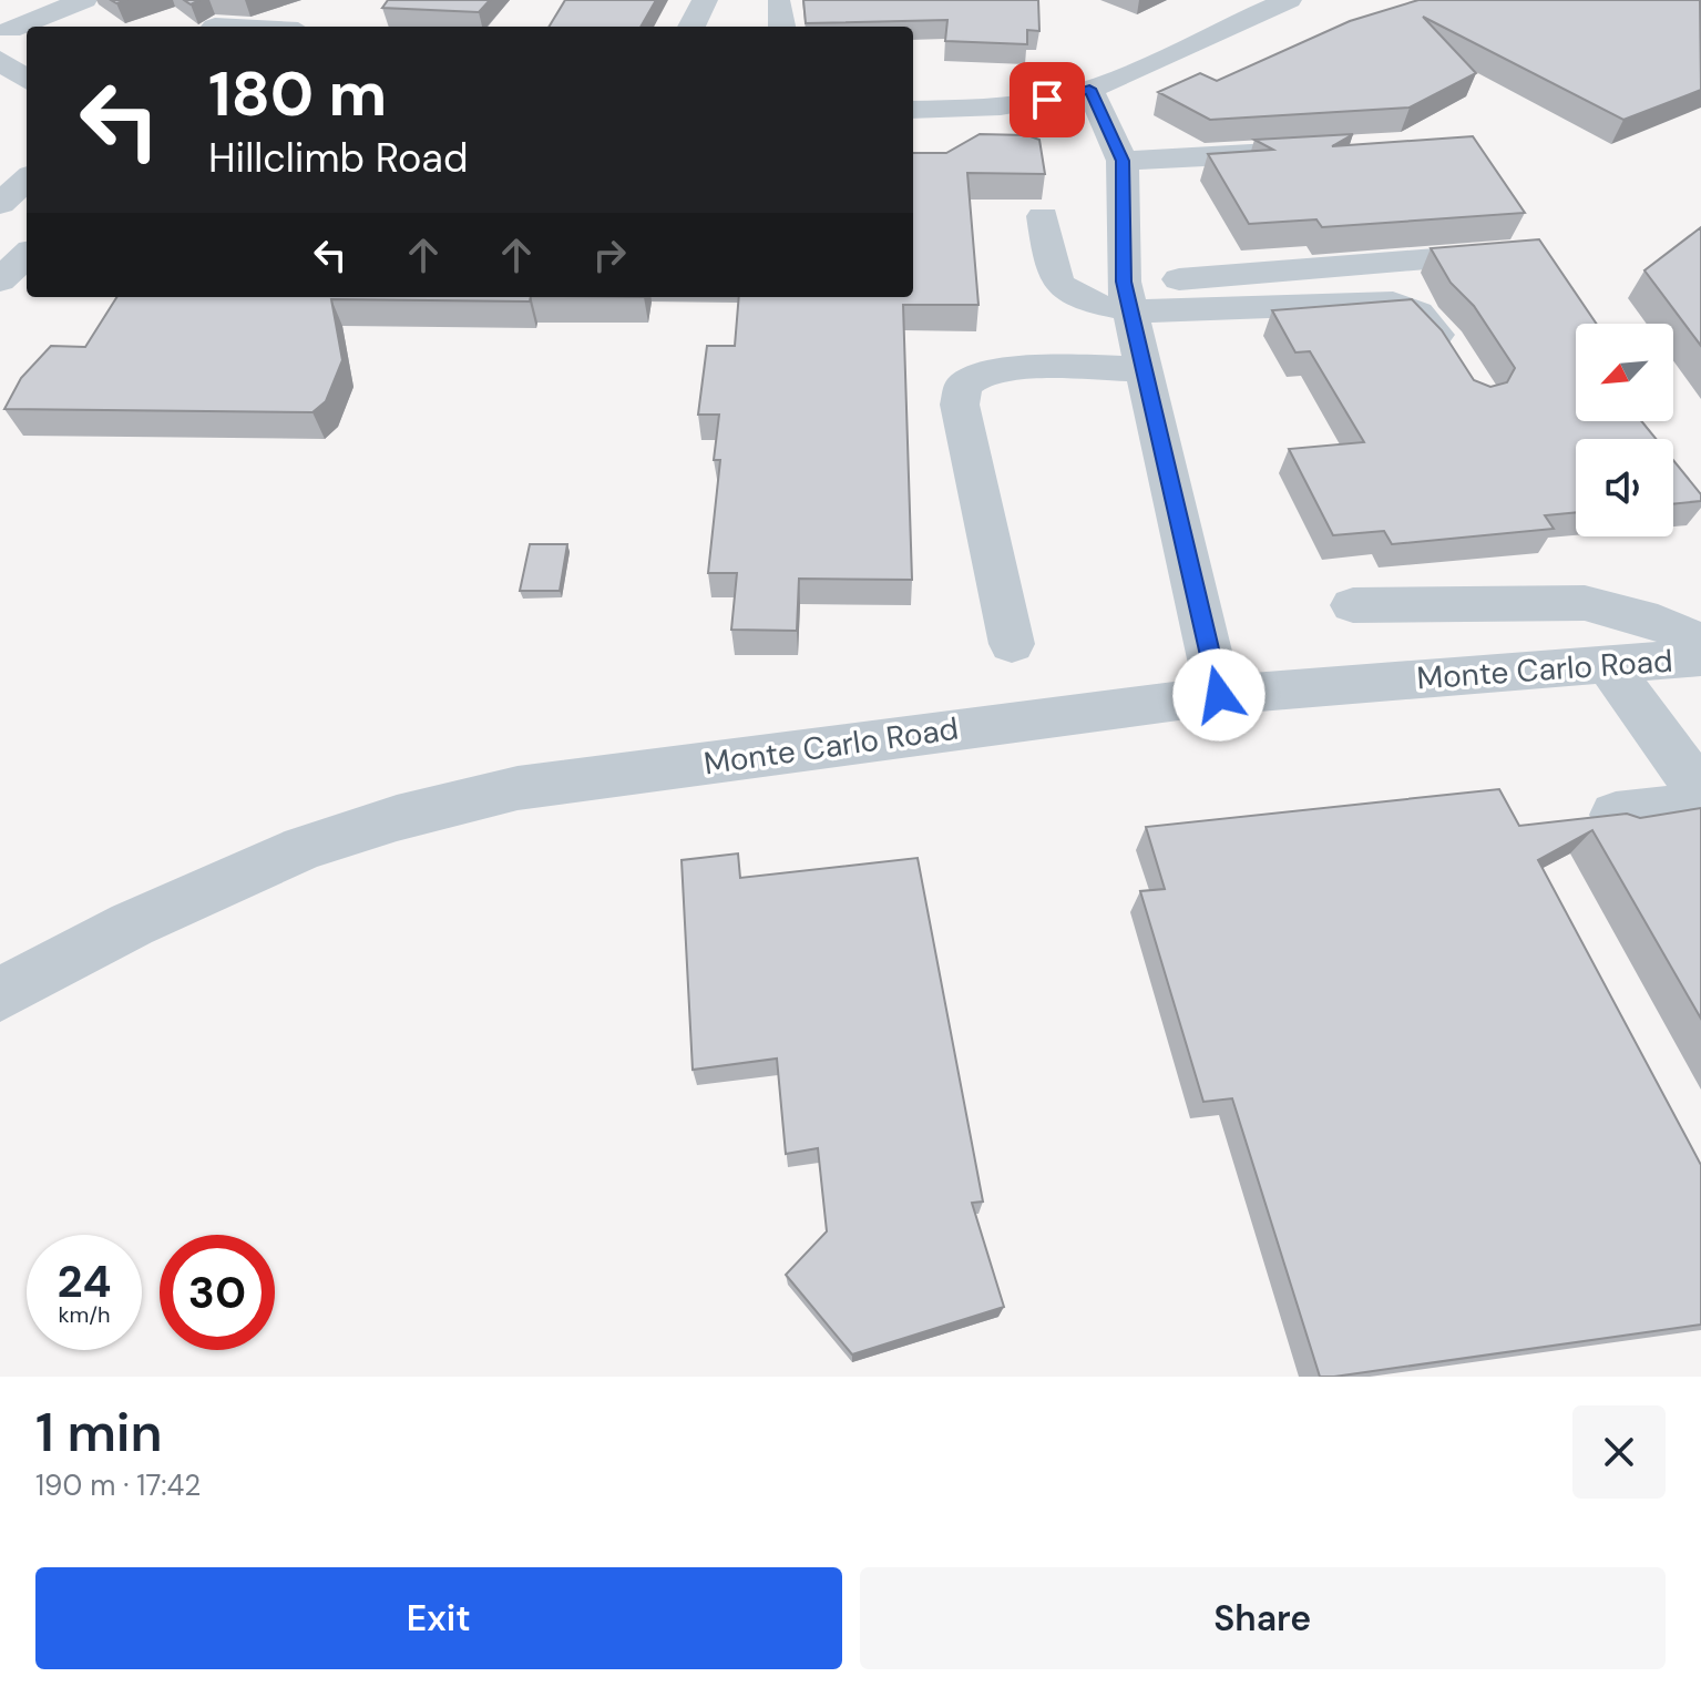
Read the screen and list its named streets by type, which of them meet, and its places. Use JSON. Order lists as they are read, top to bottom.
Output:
{
  "streets": {
    "street": ["Monte Carlo Road"]
  },
  "north": "bottom left",
  "page": {
    "turn": ["180 m", "Hillclimb Road"],
    "speed": "24 km/h",
    "limit": "30",
    "heading": ["1 min", "190 m · 17:42"],
    "buttons": ["Exit", "Share"]
  }
}
